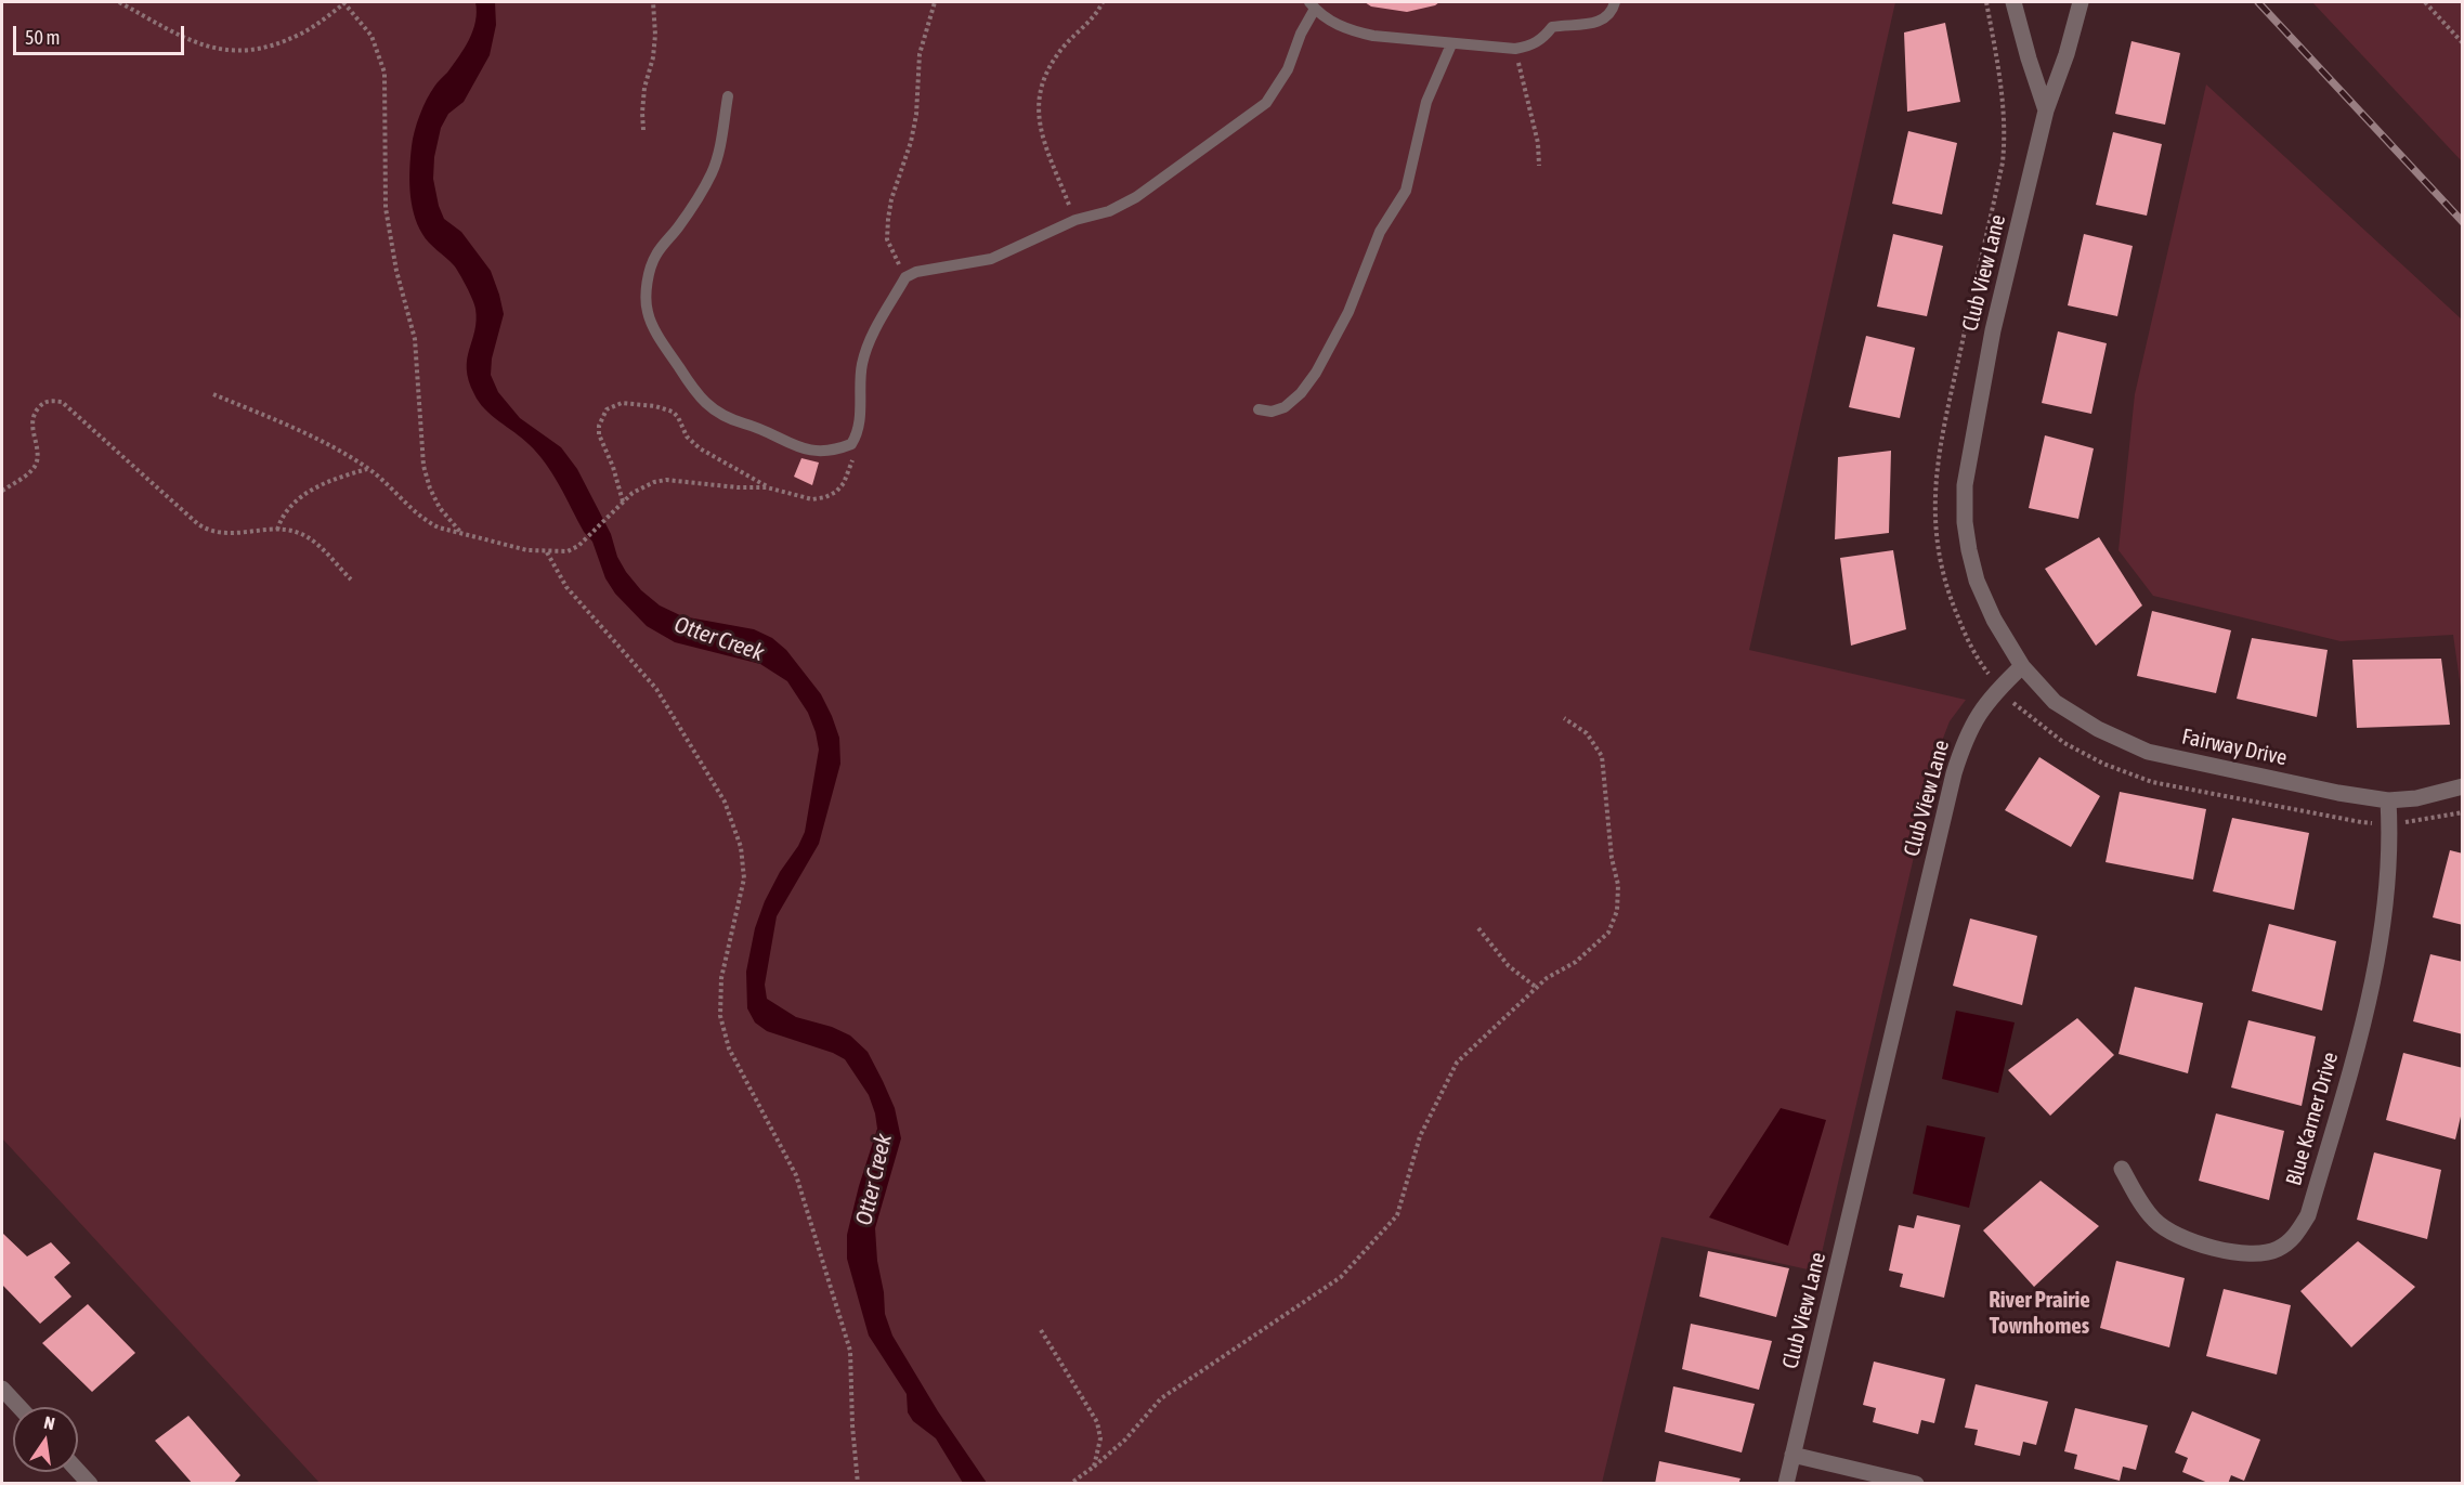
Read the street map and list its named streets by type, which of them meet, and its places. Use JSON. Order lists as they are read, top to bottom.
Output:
{
  "streets": {
    "street": ["Club View Lane", "Fairway Drive", "Blue Karner Drive"]
  },
  "crossings": [
    ["Club View Lane", "Fairway Drive"],
    ["Fairway Drive", "Blue Karner Drive"]
  ],
  "districts": ["River Prairie Townhomes"],
  "water": ["Otter Creek"],
  "scale_bar": "50 m",
  "north": "top"
}
